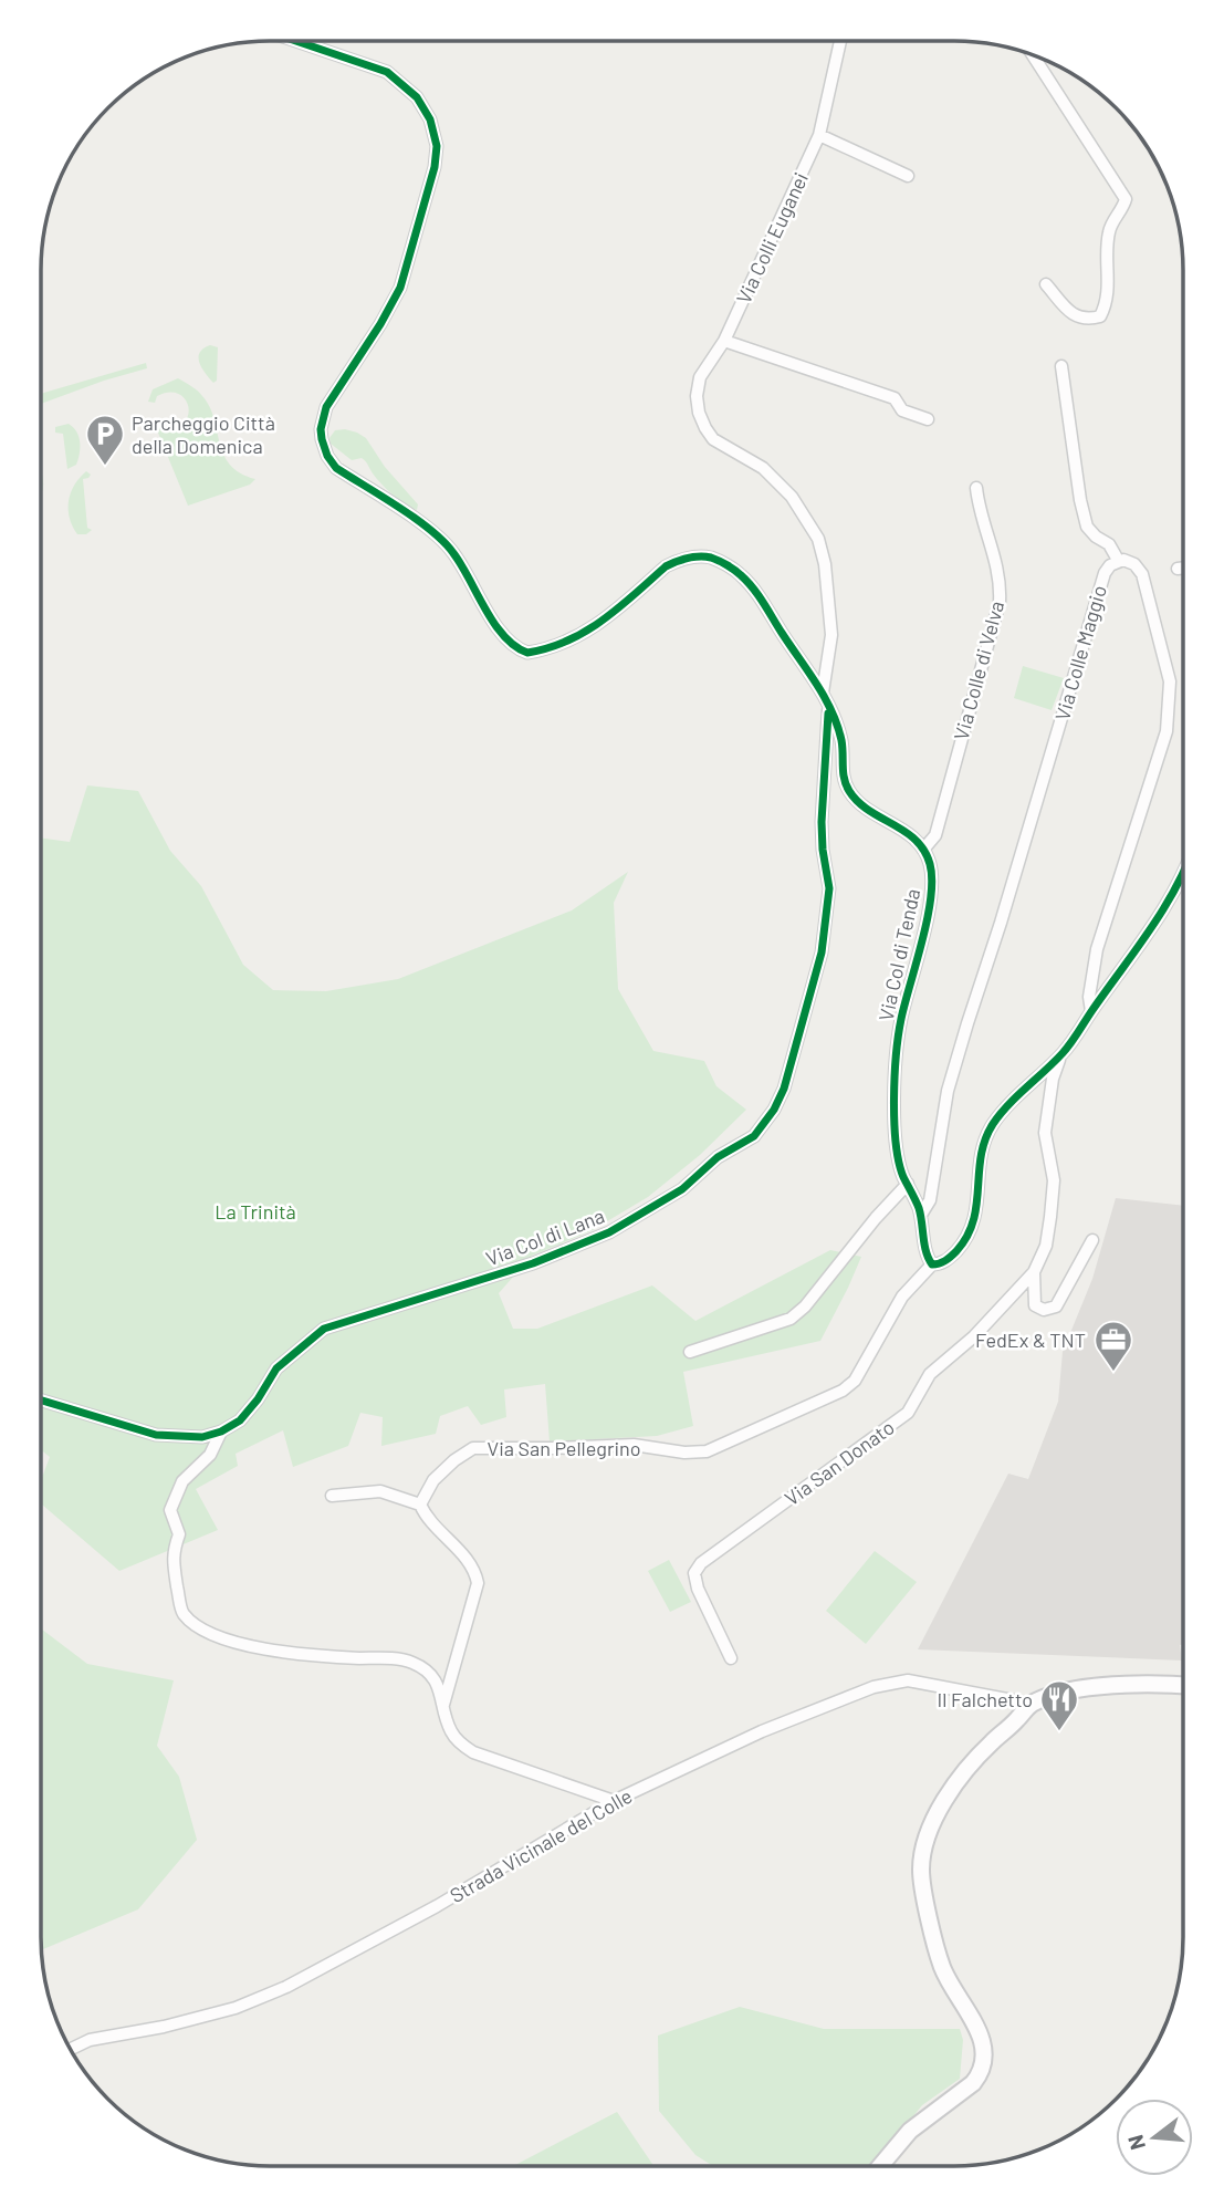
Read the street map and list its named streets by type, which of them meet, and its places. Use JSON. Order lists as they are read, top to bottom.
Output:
{
  "streets": {
    "street": [
      "Via Colli Euganei",
      "Via Colle Maggio",
      "Via Colle di Velva",
      "Via Col di Tenda",
      "Via Col di Lana",
      "Via San Pellegrino",
      "Via San Donato",
      "Strada Vicinale del Colle"
    ]
  },
  "crossings": [
    ["Via Colle Maggio", "Via Col di Tenda"],
    ["Via Colle di Velva", "Via Col di Tenda"],
    ["Via Col di Tenda", "Via San Pellegrino"]
  ],
  "parks": ["La Trinità"],
  "places": {
    "parking": ["Parcheggio Città della Domenica"],
    "office": ["FedEx & TNT"],
    "restaurant": ["Il Falchetto"]
  },
  "north": "left"
}
